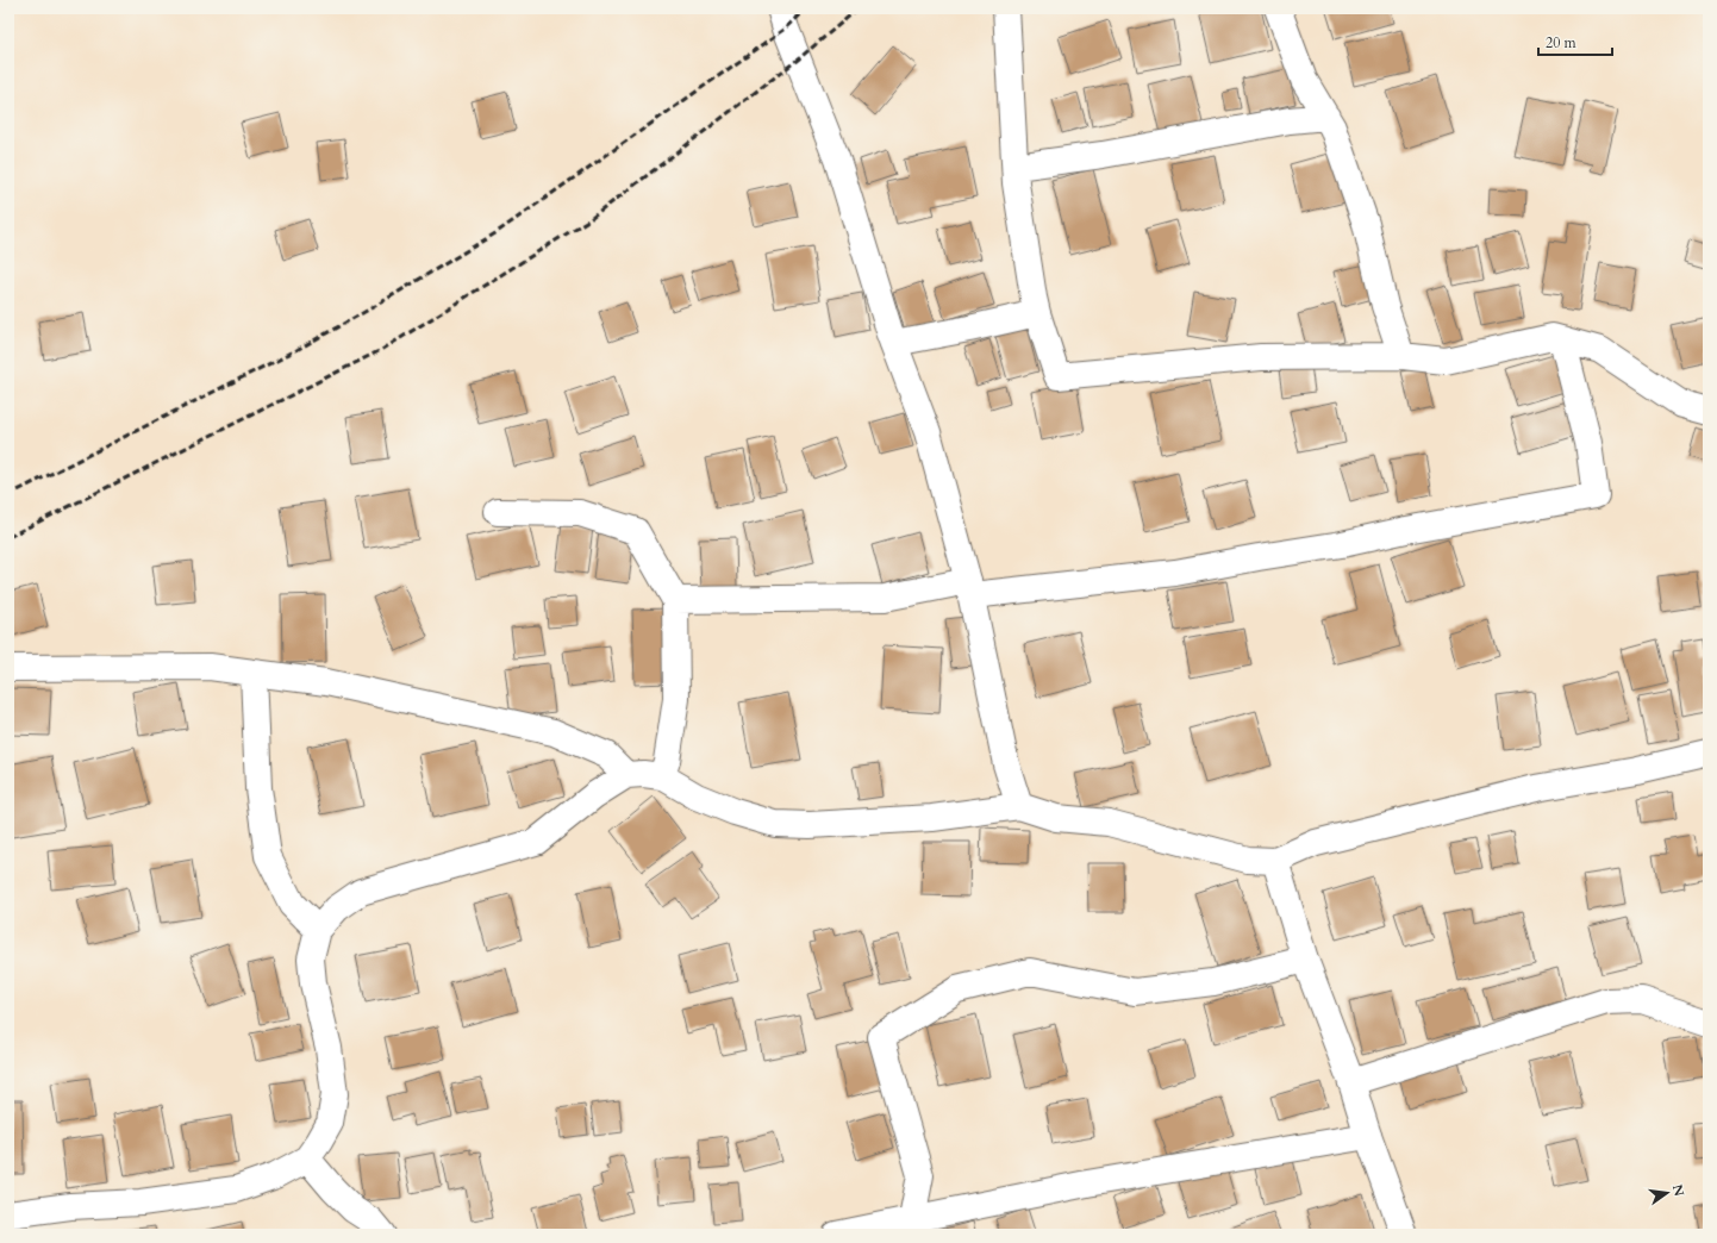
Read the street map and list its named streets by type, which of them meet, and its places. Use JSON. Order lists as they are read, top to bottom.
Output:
{
  "scale_bar": "20 m",
  "north": "right"
}
